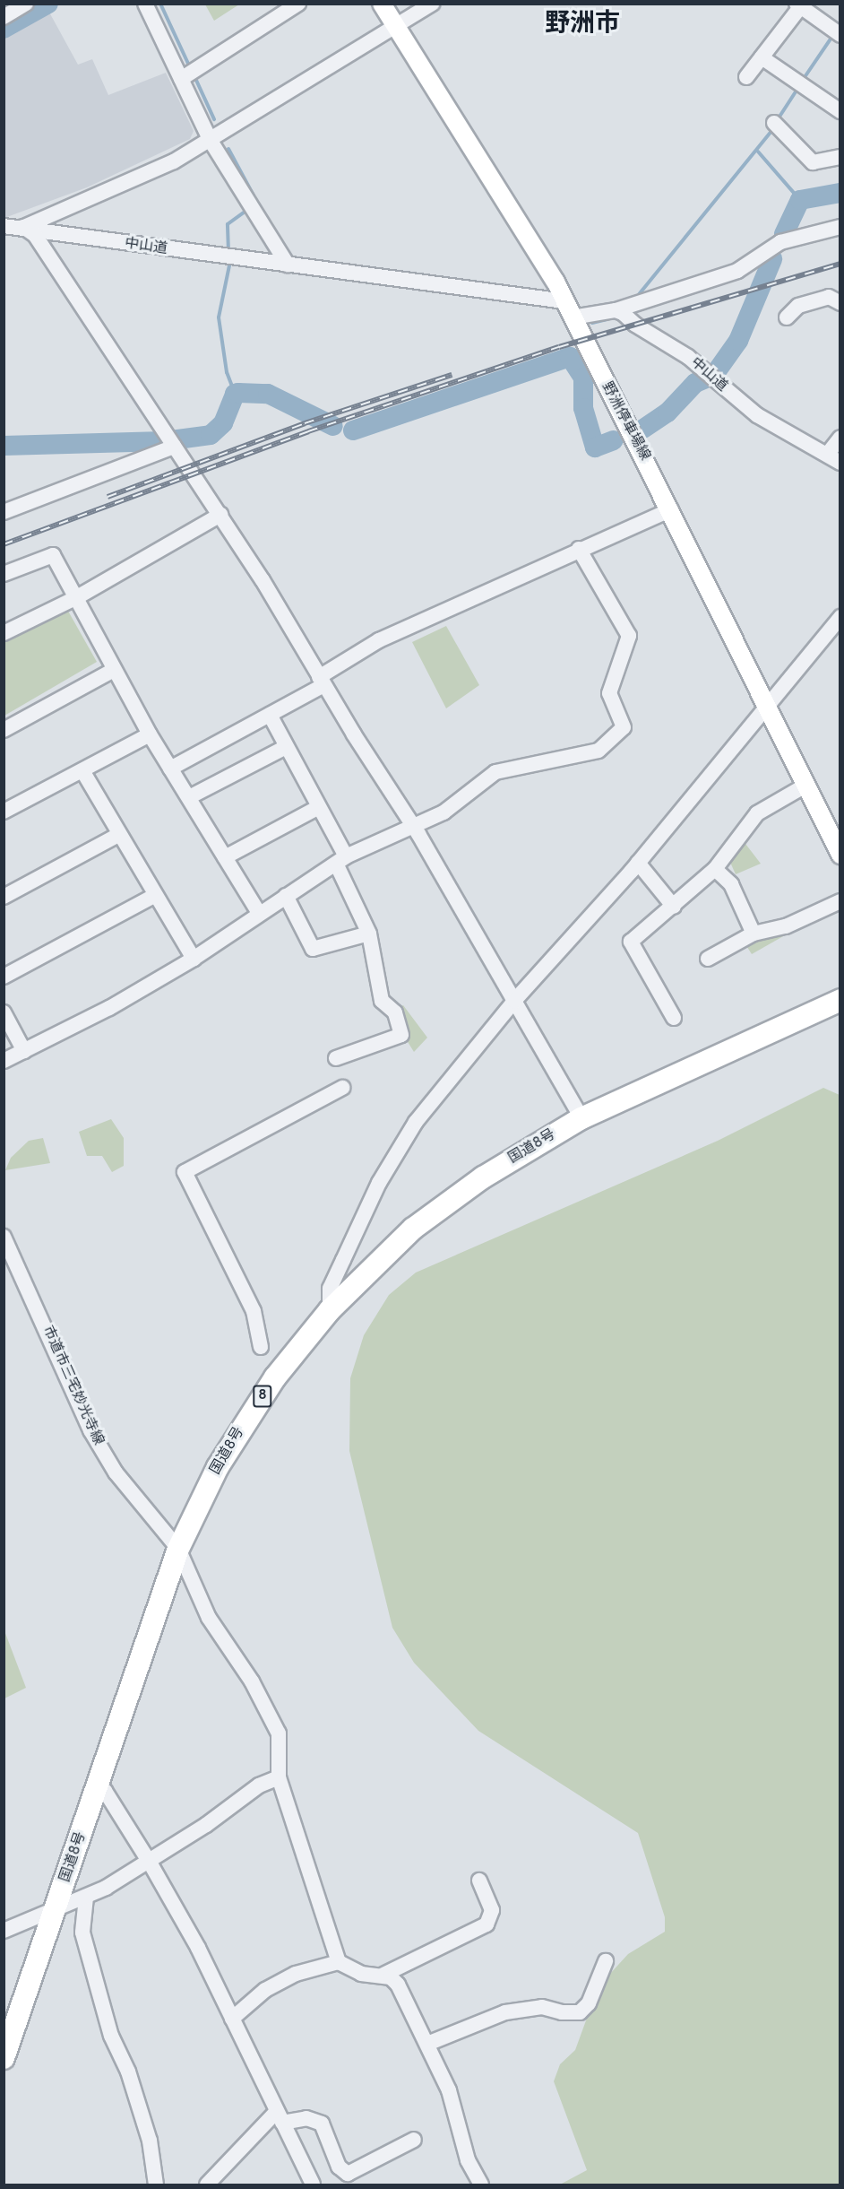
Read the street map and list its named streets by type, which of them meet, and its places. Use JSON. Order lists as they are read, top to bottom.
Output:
{
  "streets": {
    "highway": ["国道8号", "8"],
    "main road": ["野洲停車場線"],
    "street": ["中山道", "市道市三宅妙光寺線"]
  },
  "crossings": [
    ["中山道", "野洲停車場線"],
    ["国道8号", "市道市三宅妙光寺線"]
  ],
  "districts": ["野洲市"]
}
